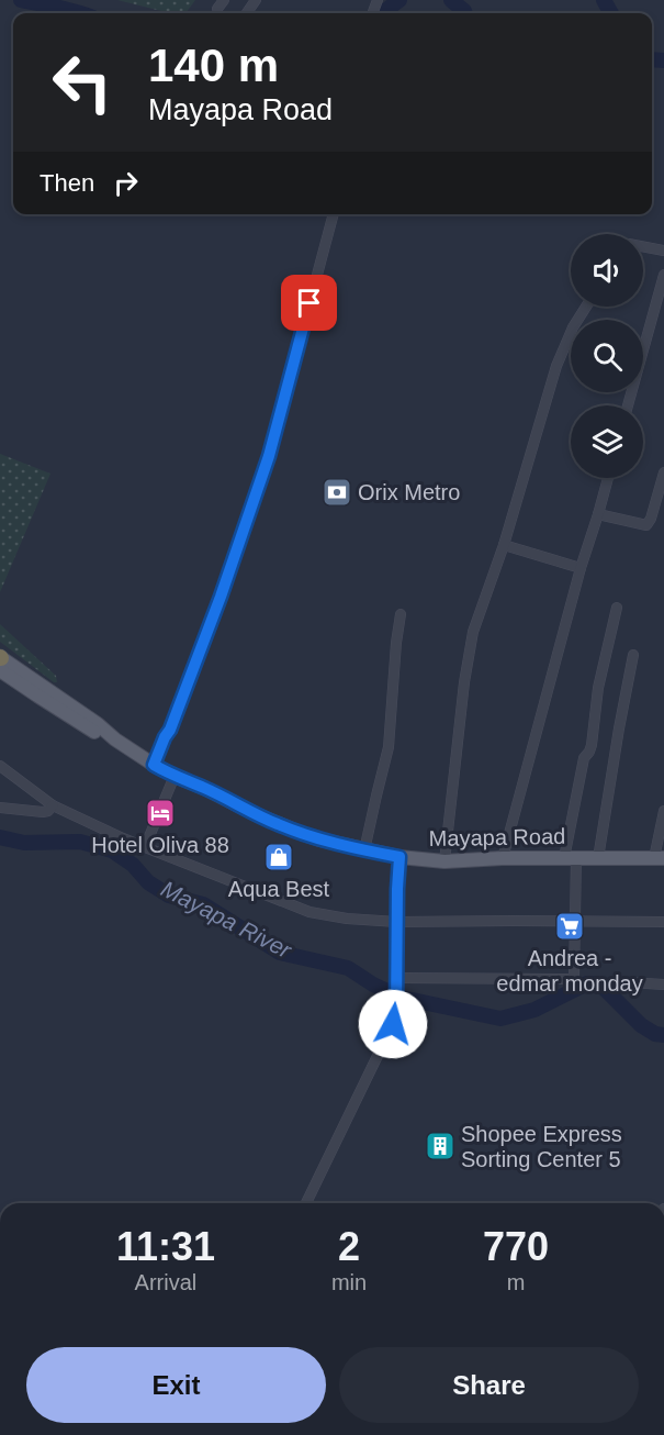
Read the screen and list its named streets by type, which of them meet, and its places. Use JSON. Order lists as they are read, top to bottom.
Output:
{
  "streets": {
    "main road": ["Mayapa Road"]
  },
  "water": ["Mayapa River"],
  "places": {
    "bank": ["Orix Metro"],
    "hotel": ["Hotel Oliva 88"],
    "shop": ["Aqua Best"],
    "supermarket": ["Andrea - edmar monday"],
    "building": ["Shopee Express Sorting Center 5"]
  },
  "page": {
    "turn": ["140 m", "Mayapa Road"],
    "then": "Then",
    "eta": [
      "11:31",
      "Arrival",
      "2",
      "min",
      "770",
      "m"
    ],
    "buttons": ["Exit", "Share"]
  }
}
